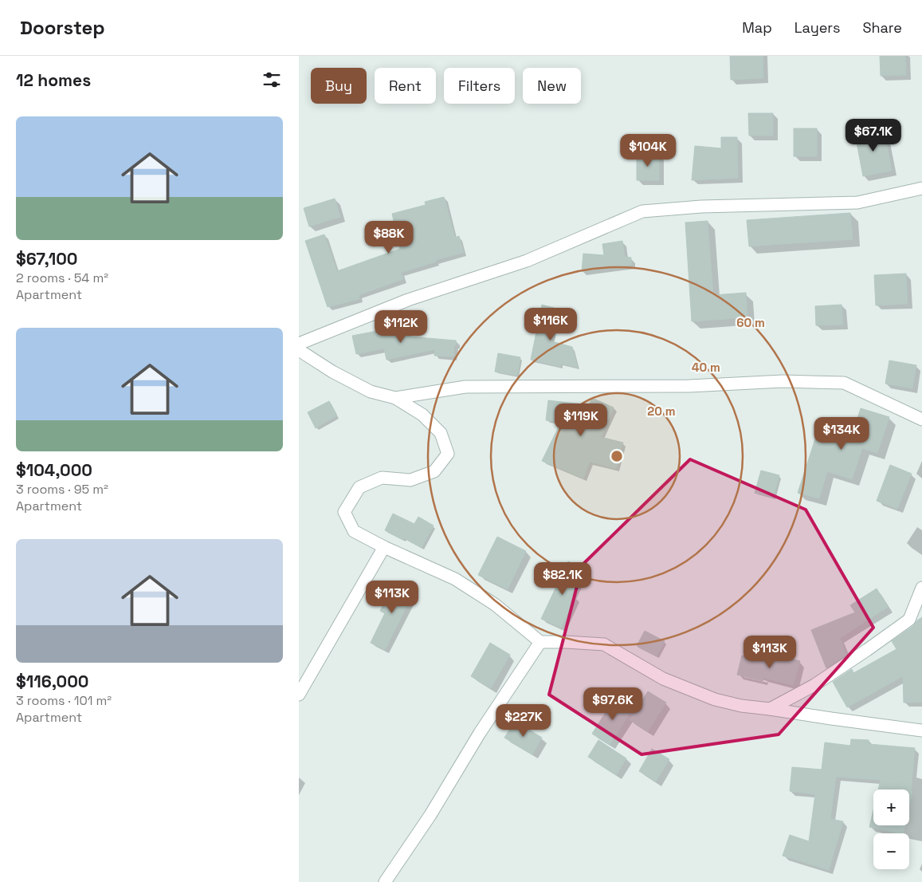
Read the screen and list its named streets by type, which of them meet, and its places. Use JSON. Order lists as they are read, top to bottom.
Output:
{
  "page": {
    "header": "Doorstep",
    "nav": ["Map", "Layers", "Share"],
    "heading": "12 homes",
    "chip": [
      "Buy",
      "Rent",
      "Filters",
      "New"
    ],
    "list": [
      {
        "name": "$67,100",
        "note": "2 rooms · 54 m² · Apartment"
      },
      {
        "name": "$104,000",
        "note": "3 rooms · 95 m² · Apartment"
      },
      {
        "name": "$116,000",
        "note": "3 rooms · 101 m² · Apartment"
      }
    ],
    "price": [
      "$67.1K",
      "$104K",
      "$88K",
      "$116K",
      "$112K",
      "$119K",
      "$134K",
      "$82.1K",
      "$113K",
      "$113K",
      "$97.6K",
      "$227K"
    ],
    "map_buttons": ["+", "−"]
  },
  "rings": ["60 m", "40 m", "20 m"]
}
